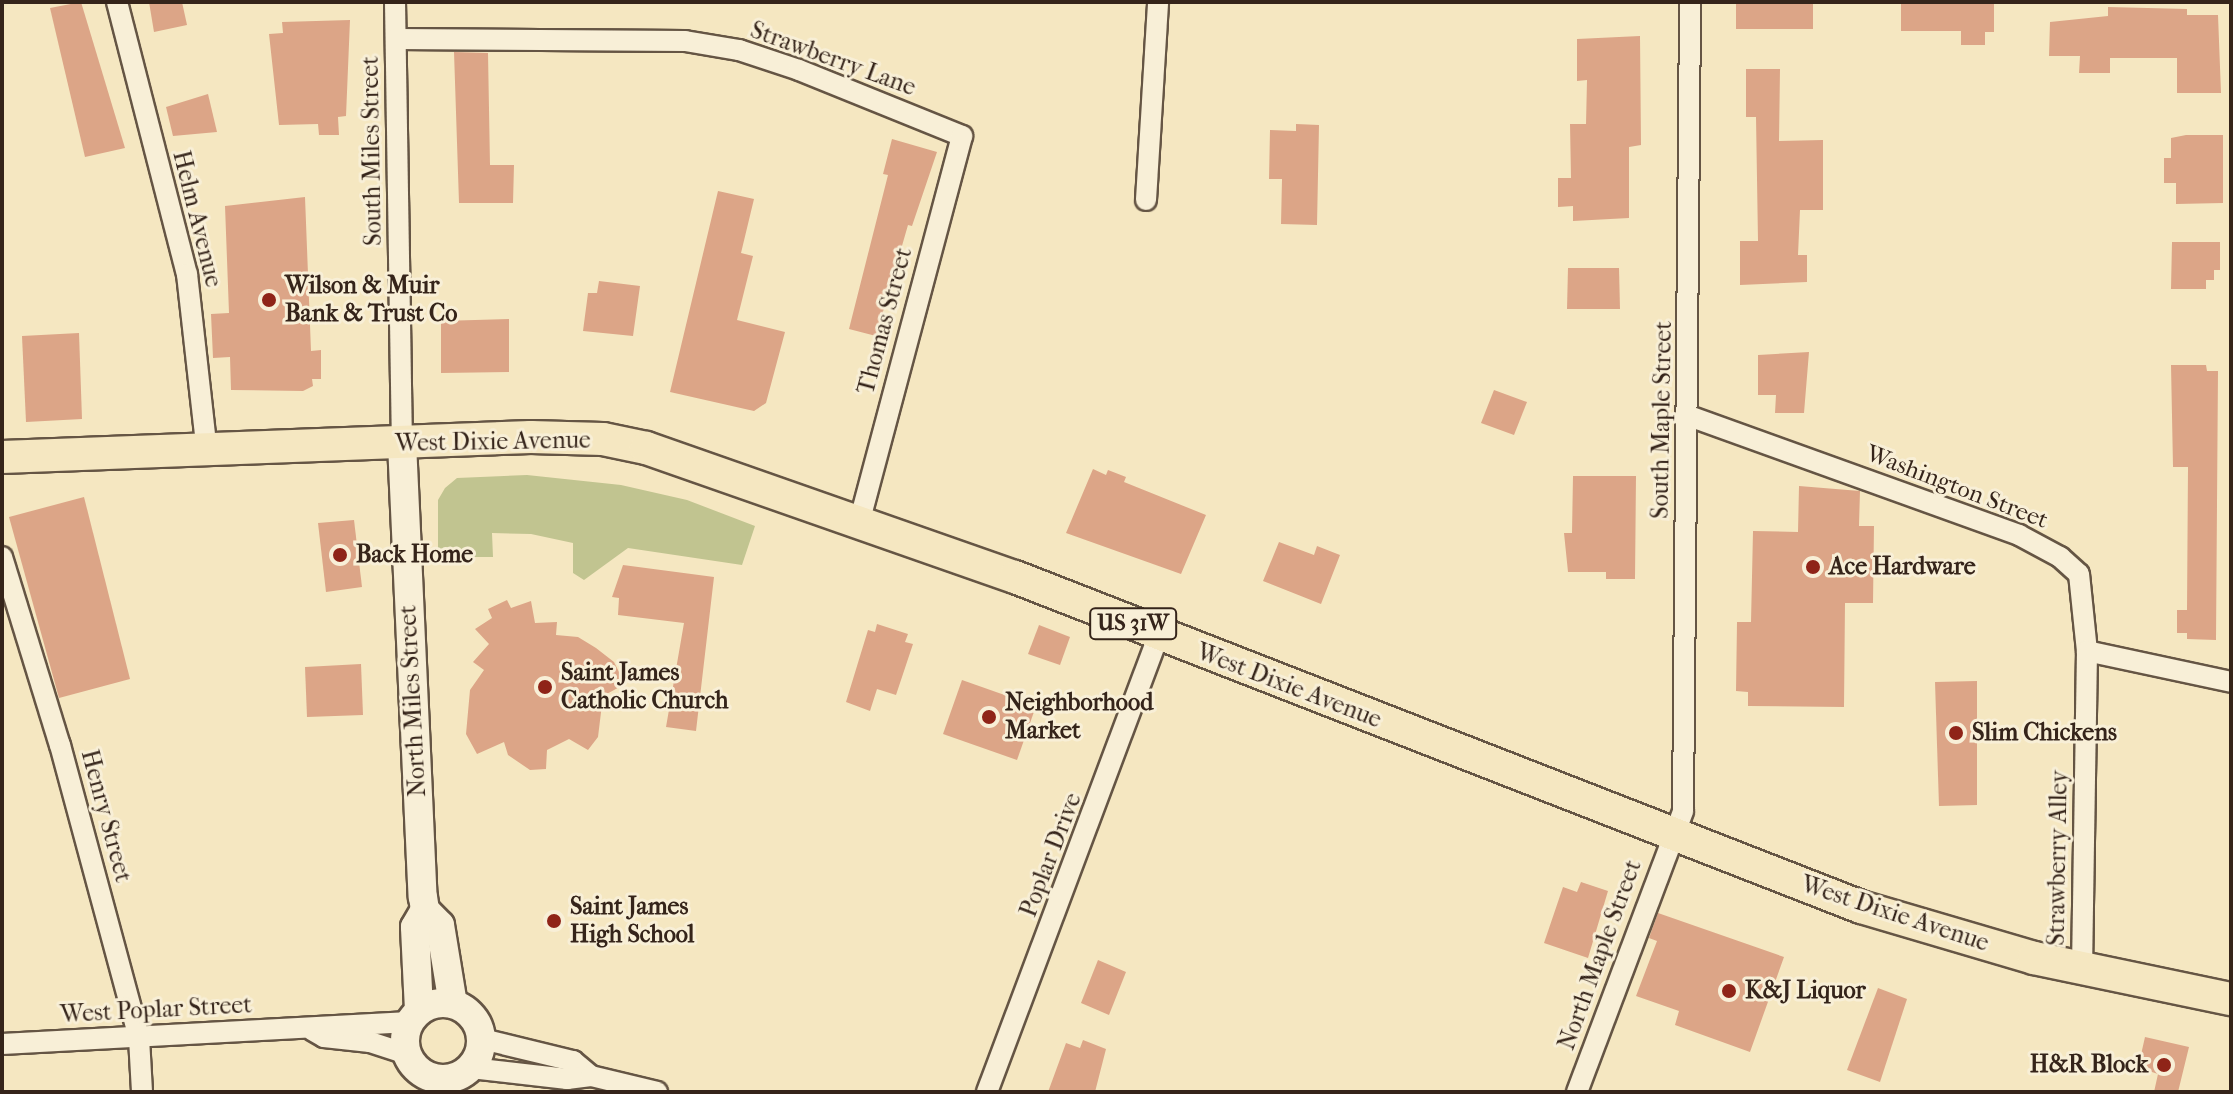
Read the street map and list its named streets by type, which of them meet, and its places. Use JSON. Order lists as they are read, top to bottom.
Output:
{
  "streets": {
    "main road": ["West Dixie Avenue", "US 31W", "North Miles Street"],
    "street": [
      "Strawberry Lane",
      "South Miles Street",
      "Helm Avenue",
      "Thomas Street",
      "South Maple Street",
      "Washington Street",
      "Henry Street",
      "Poplar Drive",
      "Strawberry Alley",
      "North Maple Street",
      "West Poplar Street"
    ]
  },
  "crossings": [
    ["Strawberry Lane", "South Miles Street"],
    ["Strawberry Lane", "Thomas Street"],
    ["South Miles Street", "West Dixie Avenue"],
    ["South Miles Street", "North Miles Street"],
    ["Helm Avenue", "West Dixie Avenue"],
    ["Thomas Street", "West Dixie Avenue"],
    ["South Maple Street", "West Dixie Avenue"],
    ["South Maple Street", "Washington Street"],
    ["South Maple Street", "North Maple Street"],
    ["West Dixie Avenue", "North Miles Street"],
    ["West Dixie Avenue", "Poplar Drive"],
    ["West Dixie Avenue", "Strawberry Alley"],
    ["West Dixie Avenue", "North Maple Street"],
    ["Washington Street", "Strawberry Alley"],
    ["North Miles Street", "West Poplar Street"],
    ["Henry Street", "West Poplar Street"]
  ],
  "places": [
    "Wilson & Muir Bank & Trust Co",
    "Back Home",
    "Ace Hardware",
    "Saint James Catholic Church",
    "Neighborhood Market",
    "Slim Chickens",
    "Saint James High School",
    "K&J Liquor",
    "H&R Block"
  ]
}
